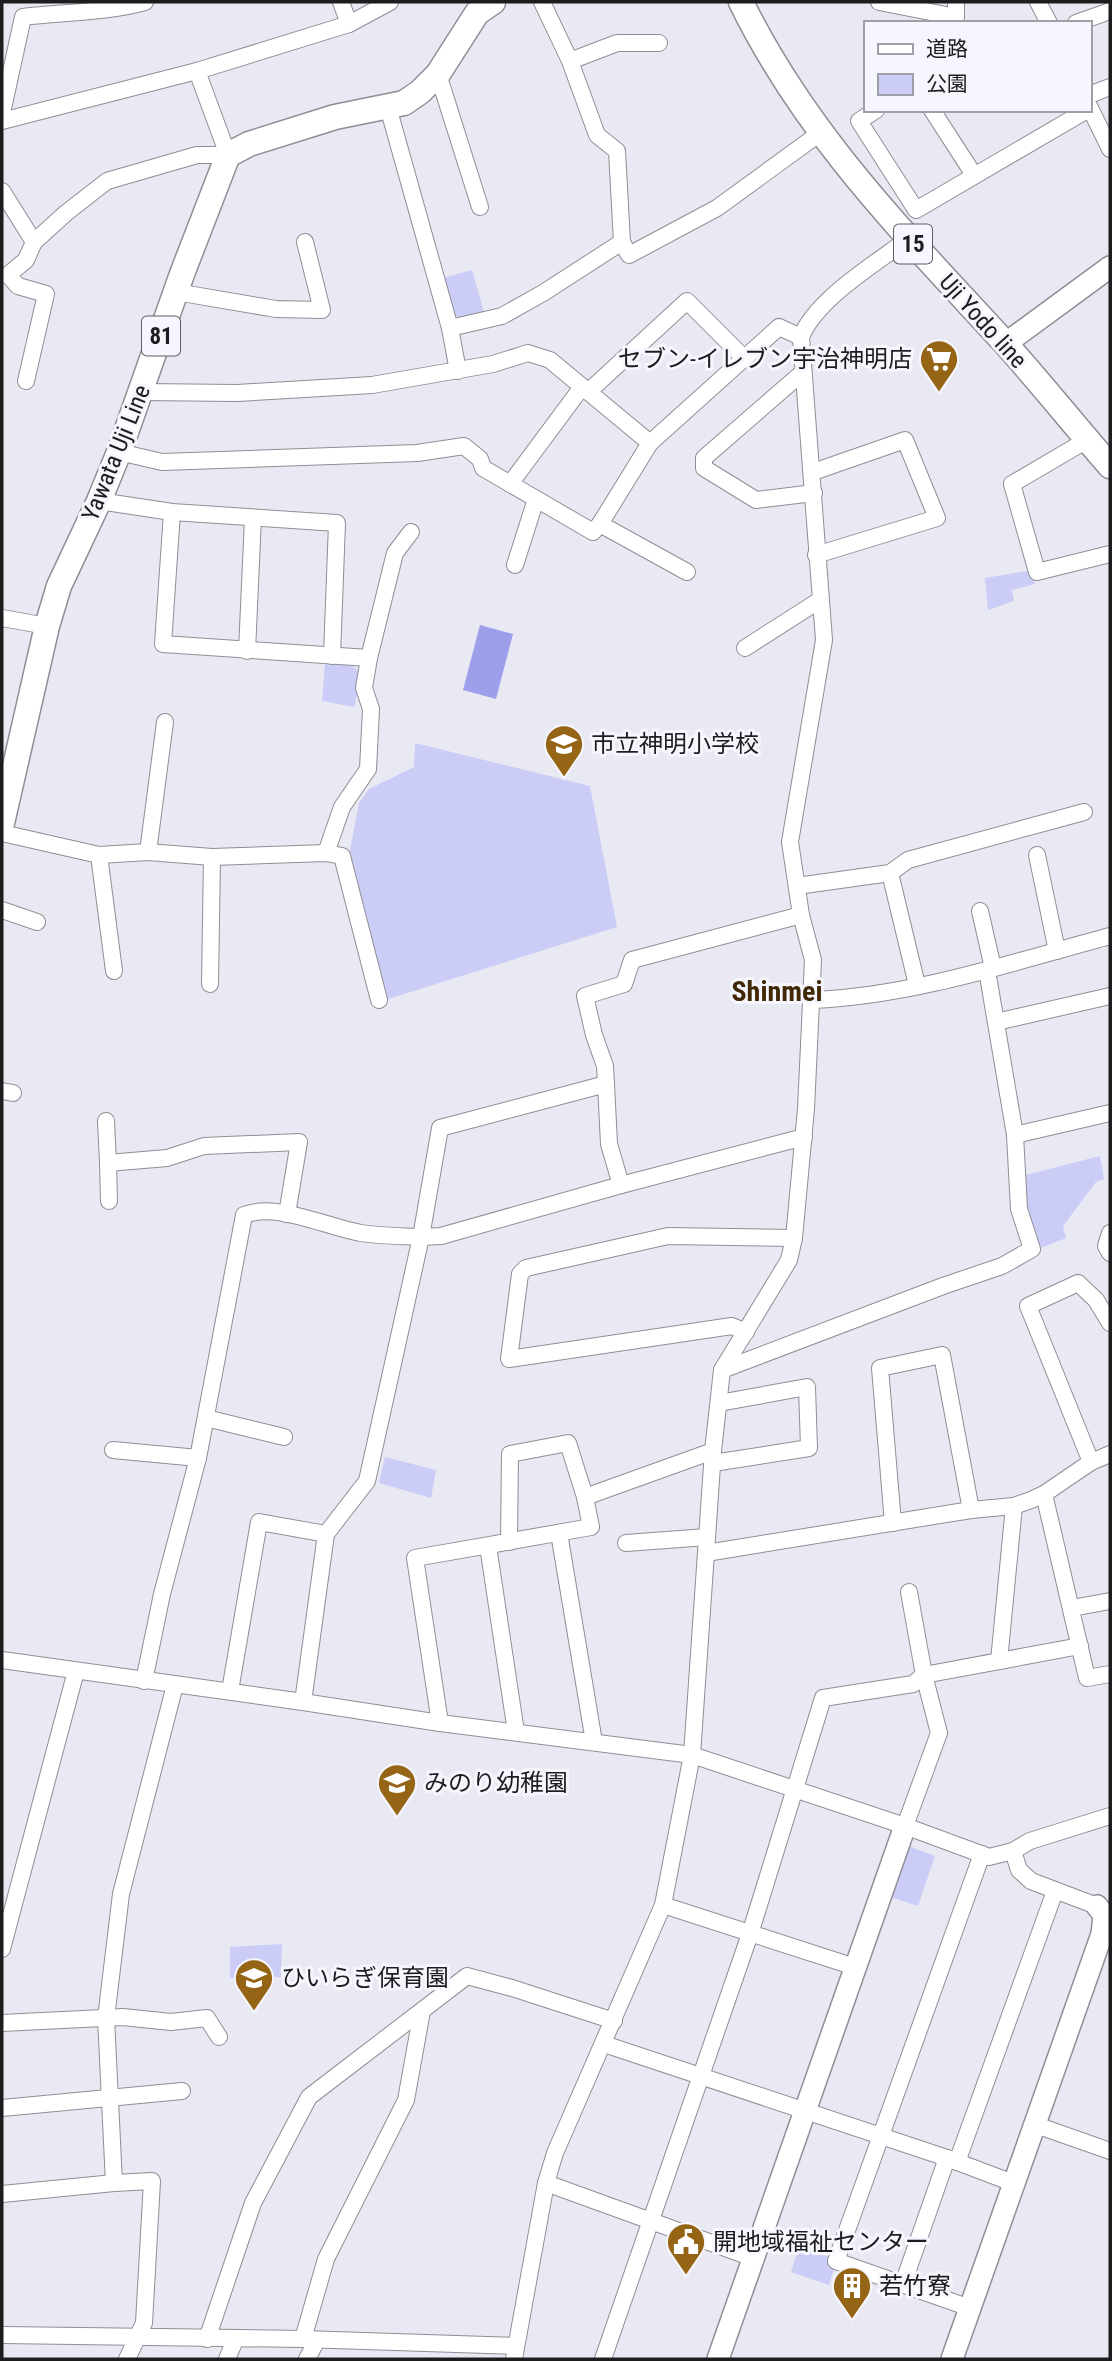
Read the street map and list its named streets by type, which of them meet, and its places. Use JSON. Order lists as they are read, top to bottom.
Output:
{
  "streets": {
    "main road": [
      "15",
      "Uji Yodo line",
      "81",
      "Yawata Uji Line"
    ]
  },
  "districts": ["Shinmei"],
  "places": {
    "supermarket": ["セブン-イレブン宇治神明店"],
    "school or university": ["市立神明小学校", "みのり幼稚園", "ひいらぎ保育園"],
    "public building": ["開地域福祉センター"],
    "building": ["若竹寮"]
  },
  "legend": ["道路", "公園"]
}
